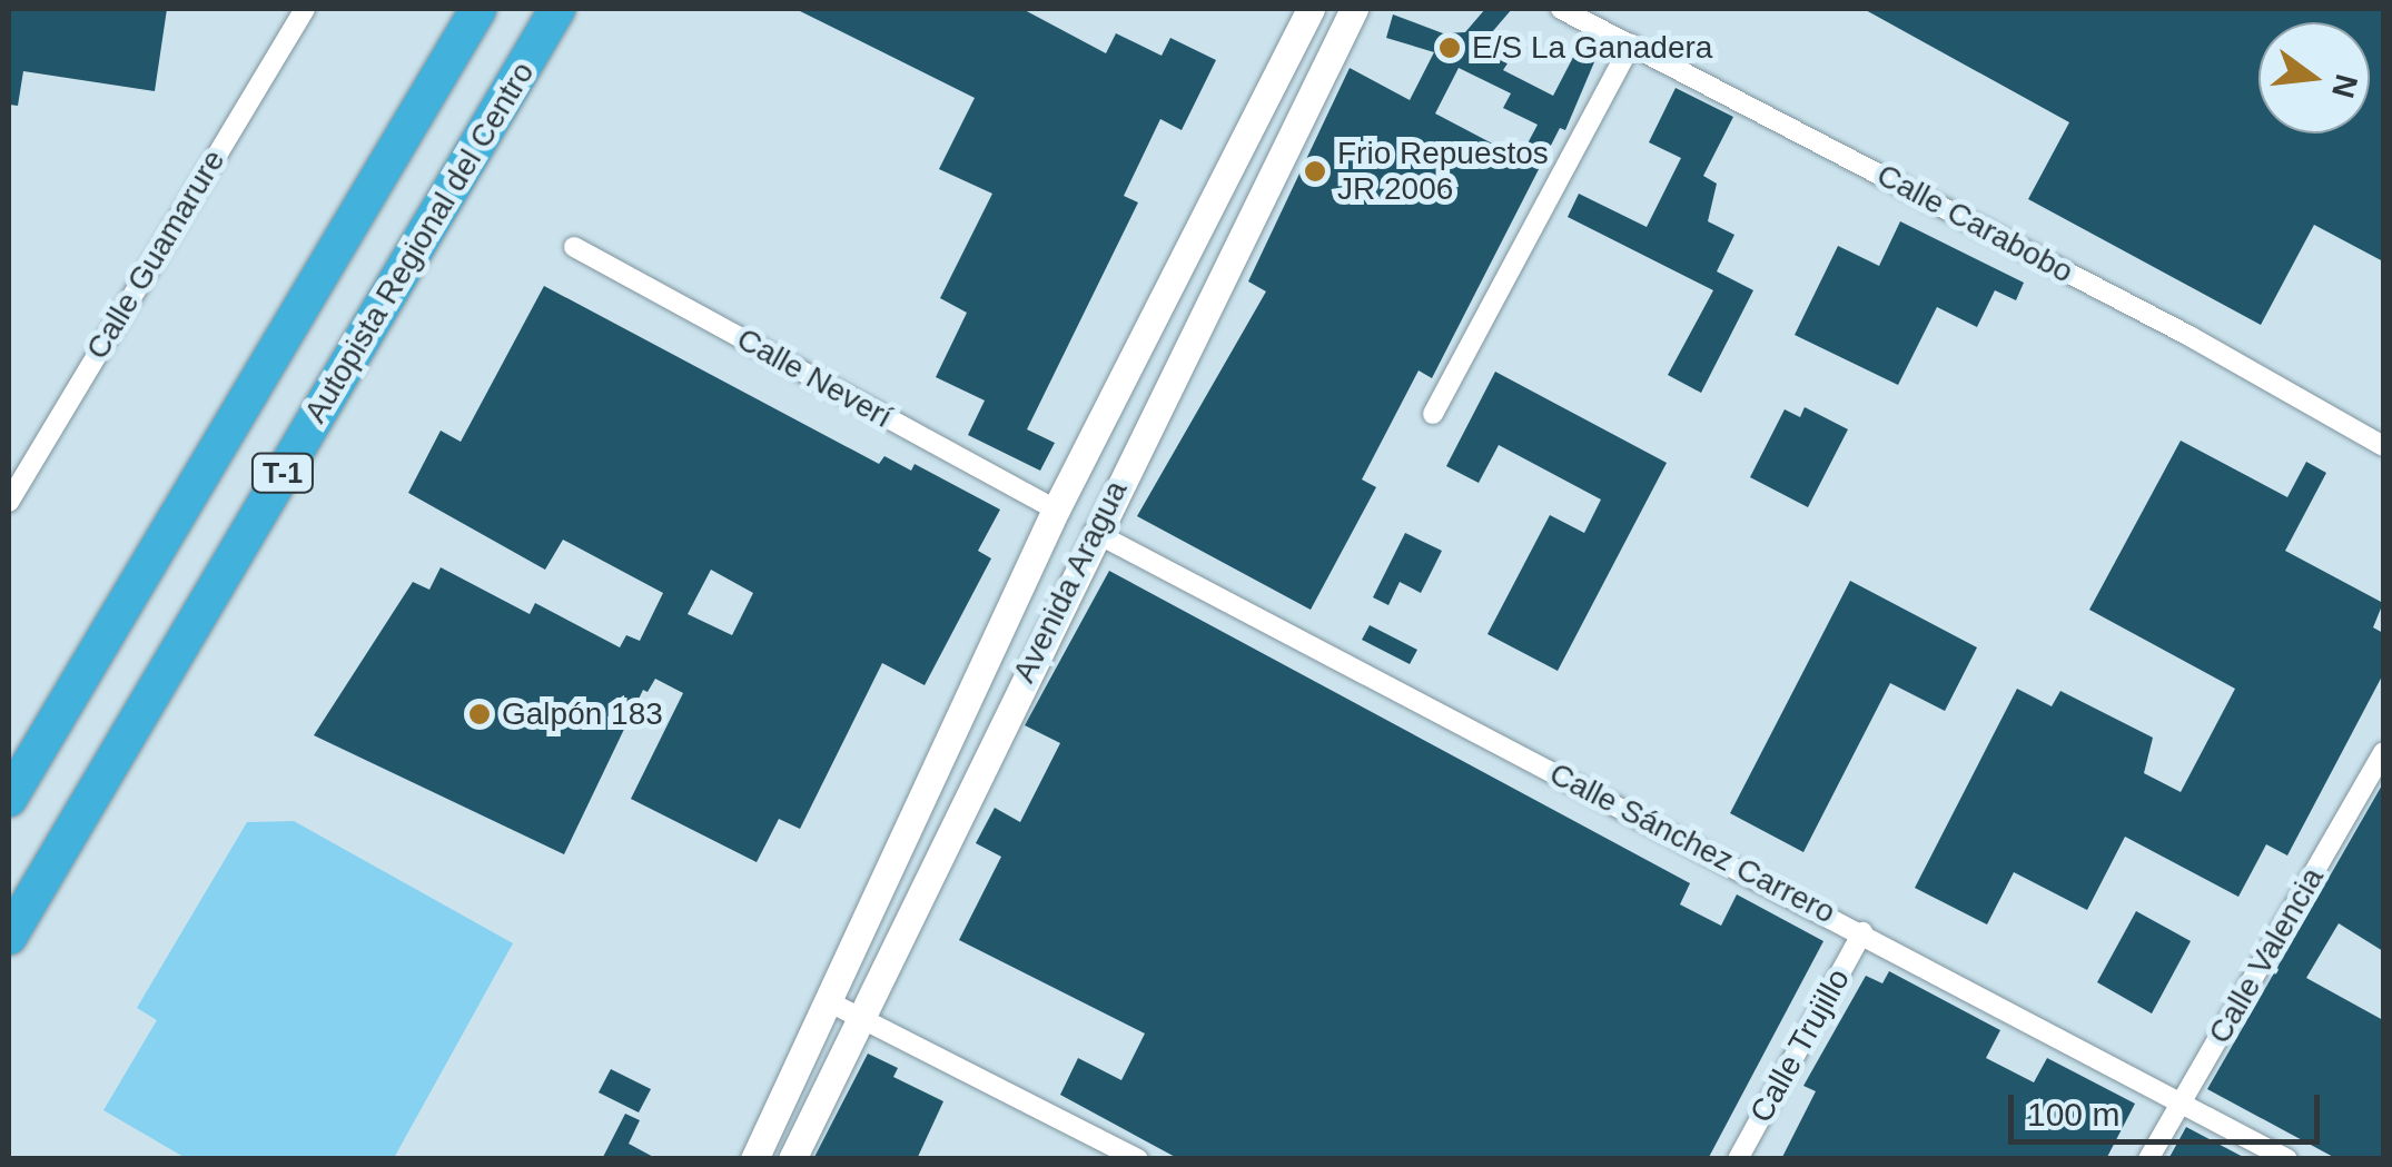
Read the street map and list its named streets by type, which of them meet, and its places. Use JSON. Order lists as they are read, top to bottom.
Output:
{
  "streets": {
    "highway": ["Autopista Regional del Centro", "T-1"],
    "street": [
      "Calle Carabobo",
      "Calle Guamarure",
      "Calle Neverí",
      "Avenida Aragua",
      "Calle Sánchez Carrero",
      "Calle Valencia",
      "Calle Trujillo"
    ]
  },
  "crossings": [
    ["Calle Neverí", "Avenida Aragua"],
    ["Avenida Aragua", "Calle Sánchez Carrero"],
    ["Calle Sánchez Carrero", "Calle Valencia"],
    ["Calle Sánchez Carrero", "Calle Trujillo"]
  ],
  "places": ["E/S La Ganadera", "Frio Repuestos JR 2006", "Galpón 183"],
  "scale_bar": "100 m",
  "north": "right"
}
